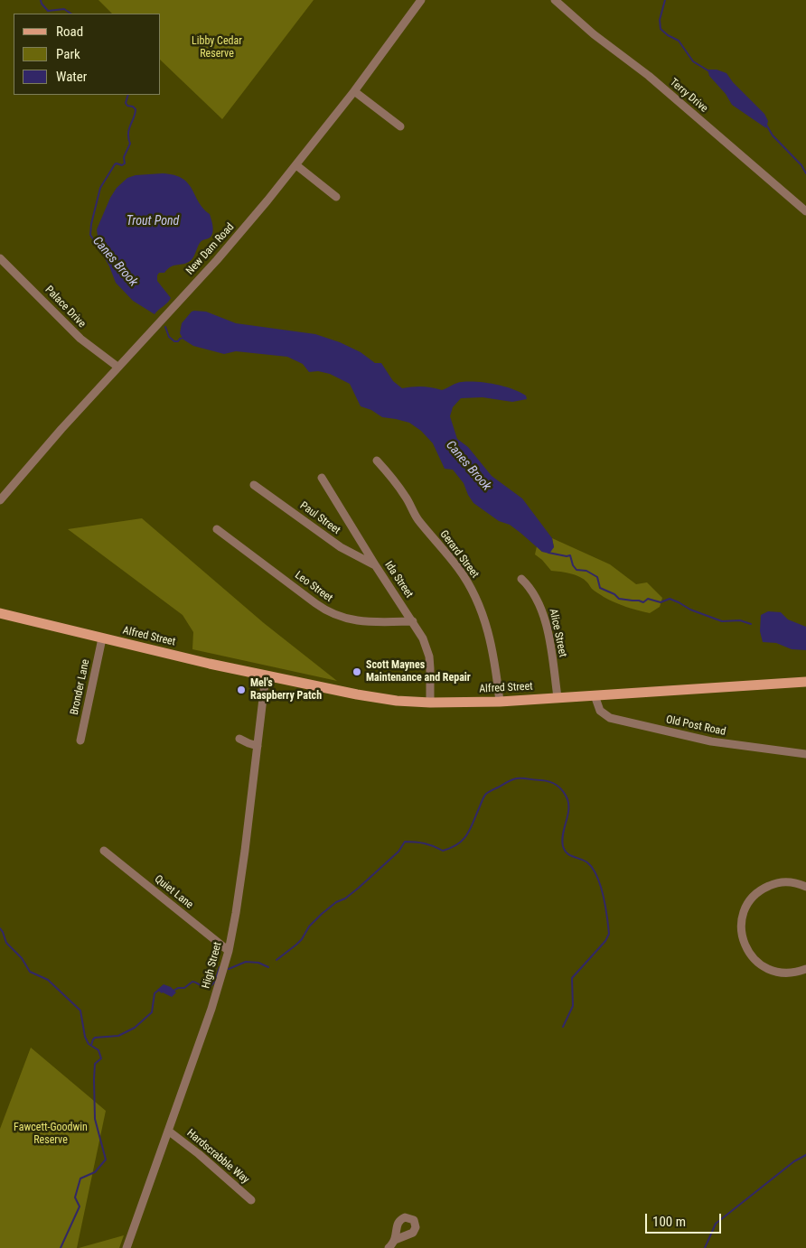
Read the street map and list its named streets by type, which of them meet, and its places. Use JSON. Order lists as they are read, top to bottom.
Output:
{
  "streets": {
    "main road": ["Alfred Street"],
    "street": [
      "Terry Drive",
      "New Dam Road",
      "Palace Drive",
      "Paul Street",
      "Gerard Street",
      "Ida Street",
      "Leo Street",
      "Alice Street",
      "Bronder Lane",
      "Old Post Road",
      "Quiet Lane",
      "High Street",
      "Hardscrabble Way"
    ]
  },
  "crossings": [
    ["New Dam Road", "Palace Drive"],
    ["Paul Street", "Ida Street"],
    ["Gerard Street", "Alfred Street"],
    ["Ida Street", "Leo Street"],
    ["Ida Street", "Alfred Street"],
    ["Alice Street", "Alfred Street"],
    ["Alfred Street", "Bronder Lane"],
    ["Alfred Street", "Old Post Road"],
    ["Alfred Street", "High Street"],
    ["Quiet Lane", "High Street"],
    ["High Street", "Hardscrabble Way"]
  ],
  "water": ["Trout Pond", "Canes Brook"],
  "parks": ["Libby Cedar Reserve", "Fawcett-Goodwin Reserve"],
  "places": ["Scott Maynes Maintenance and Repair", "Mel's Raspberry Patch"],
  "legend": ["Road", "Park", "Water"],
  "scale_bar": "100 m"
}
